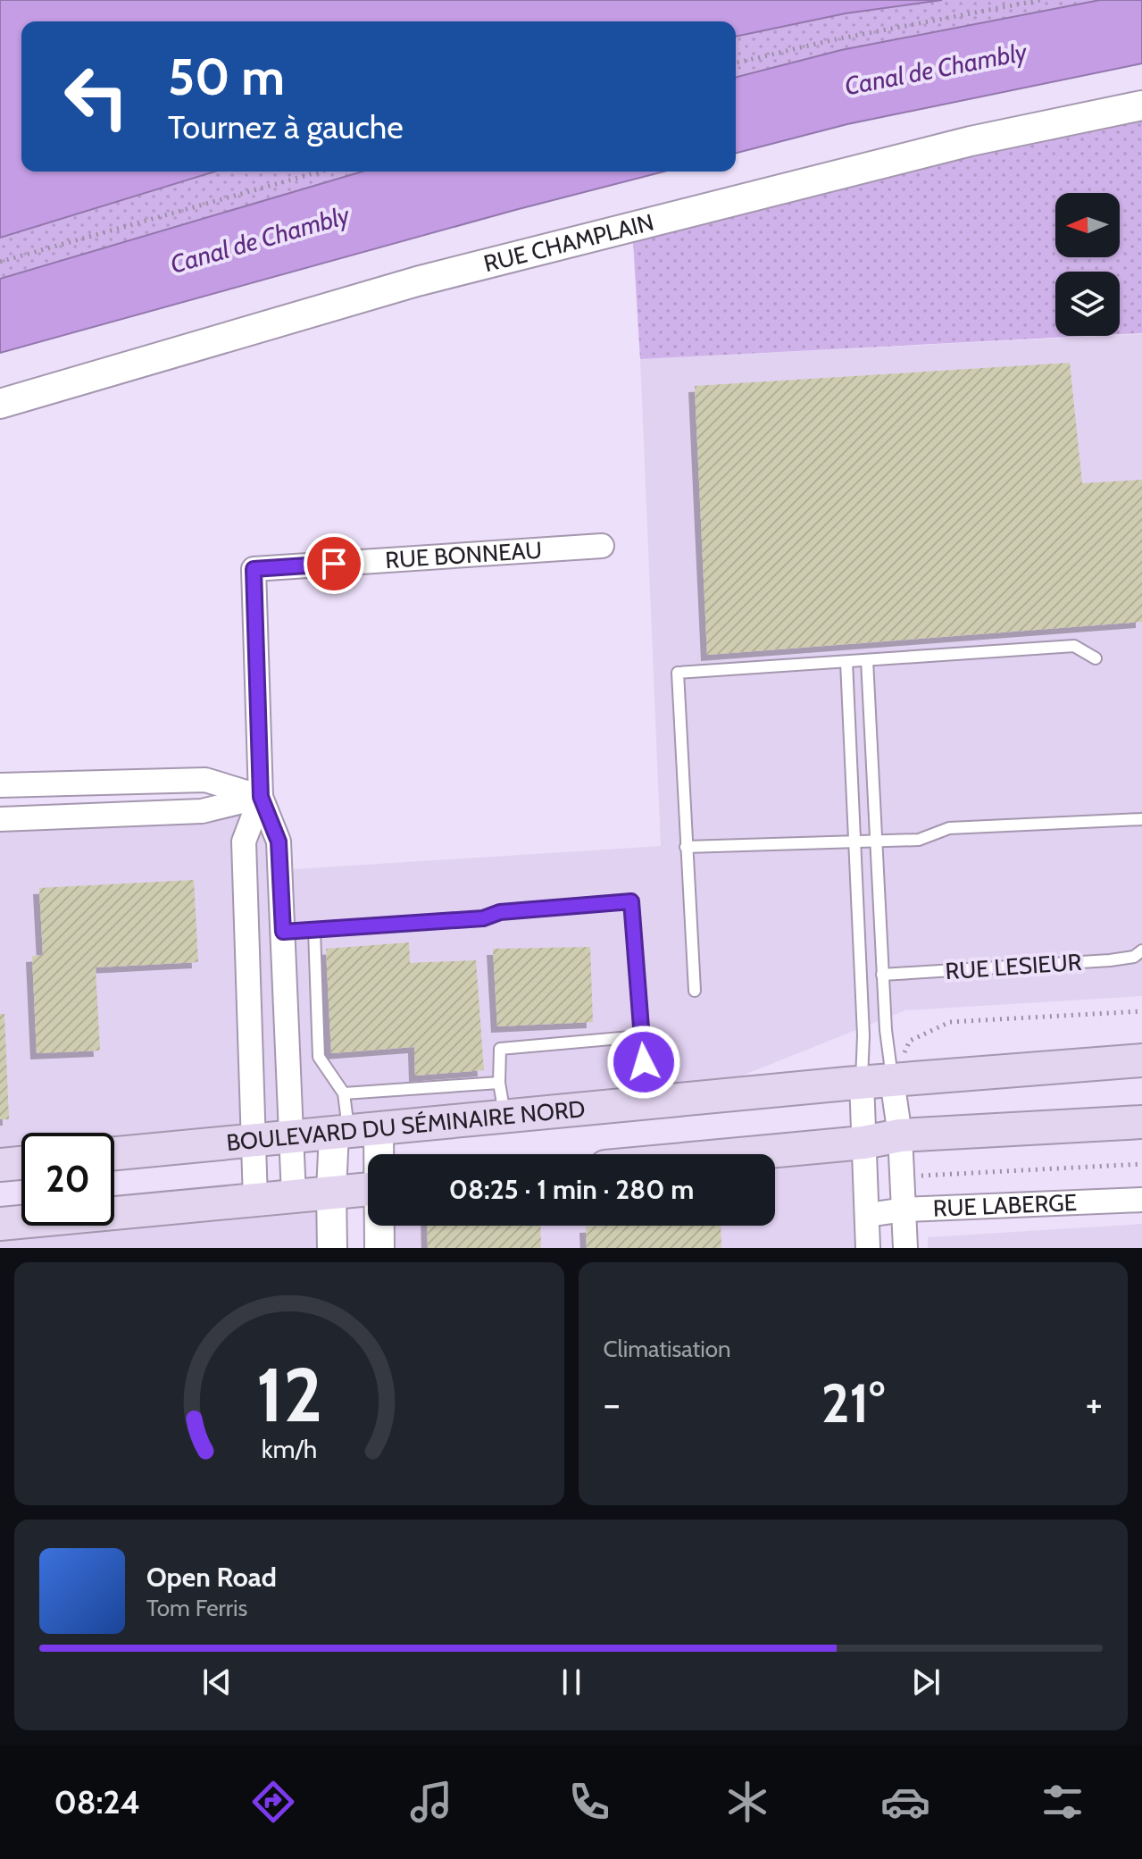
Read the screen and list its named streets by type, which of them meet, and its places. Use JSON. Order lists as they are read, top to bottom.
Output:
{
  "streets": {
    "main road": ["BOULEVARD DU SÉMINAIRE NORD"],
    "street": ["RUE CHAMPLAIN", "RUE BONNEAU", "RUE LABERGE"],
    "lane": ["RUE LESIEUR"]
  },
  "crossings": [
    ["RUE BONNEAU", "BOULEVARD DU SÉMINAIRE NORD"]
  ],
  "water": ["Canal de Chambly"],
  "north": "left",
  "page": {
    "turn": ["50 m", "Tournez à gauche"],
    "limit": "20",
    "trip": "08:25 · 1 min · 280 m",
    "tile": "Climatisation",
    "heat": ["−", "21°", "+"],
    "song": ["Open Road", "Tom Ferris"],
    "tabs": "08:24",
    "gauge": ["12", "km/h"]
  }
}
